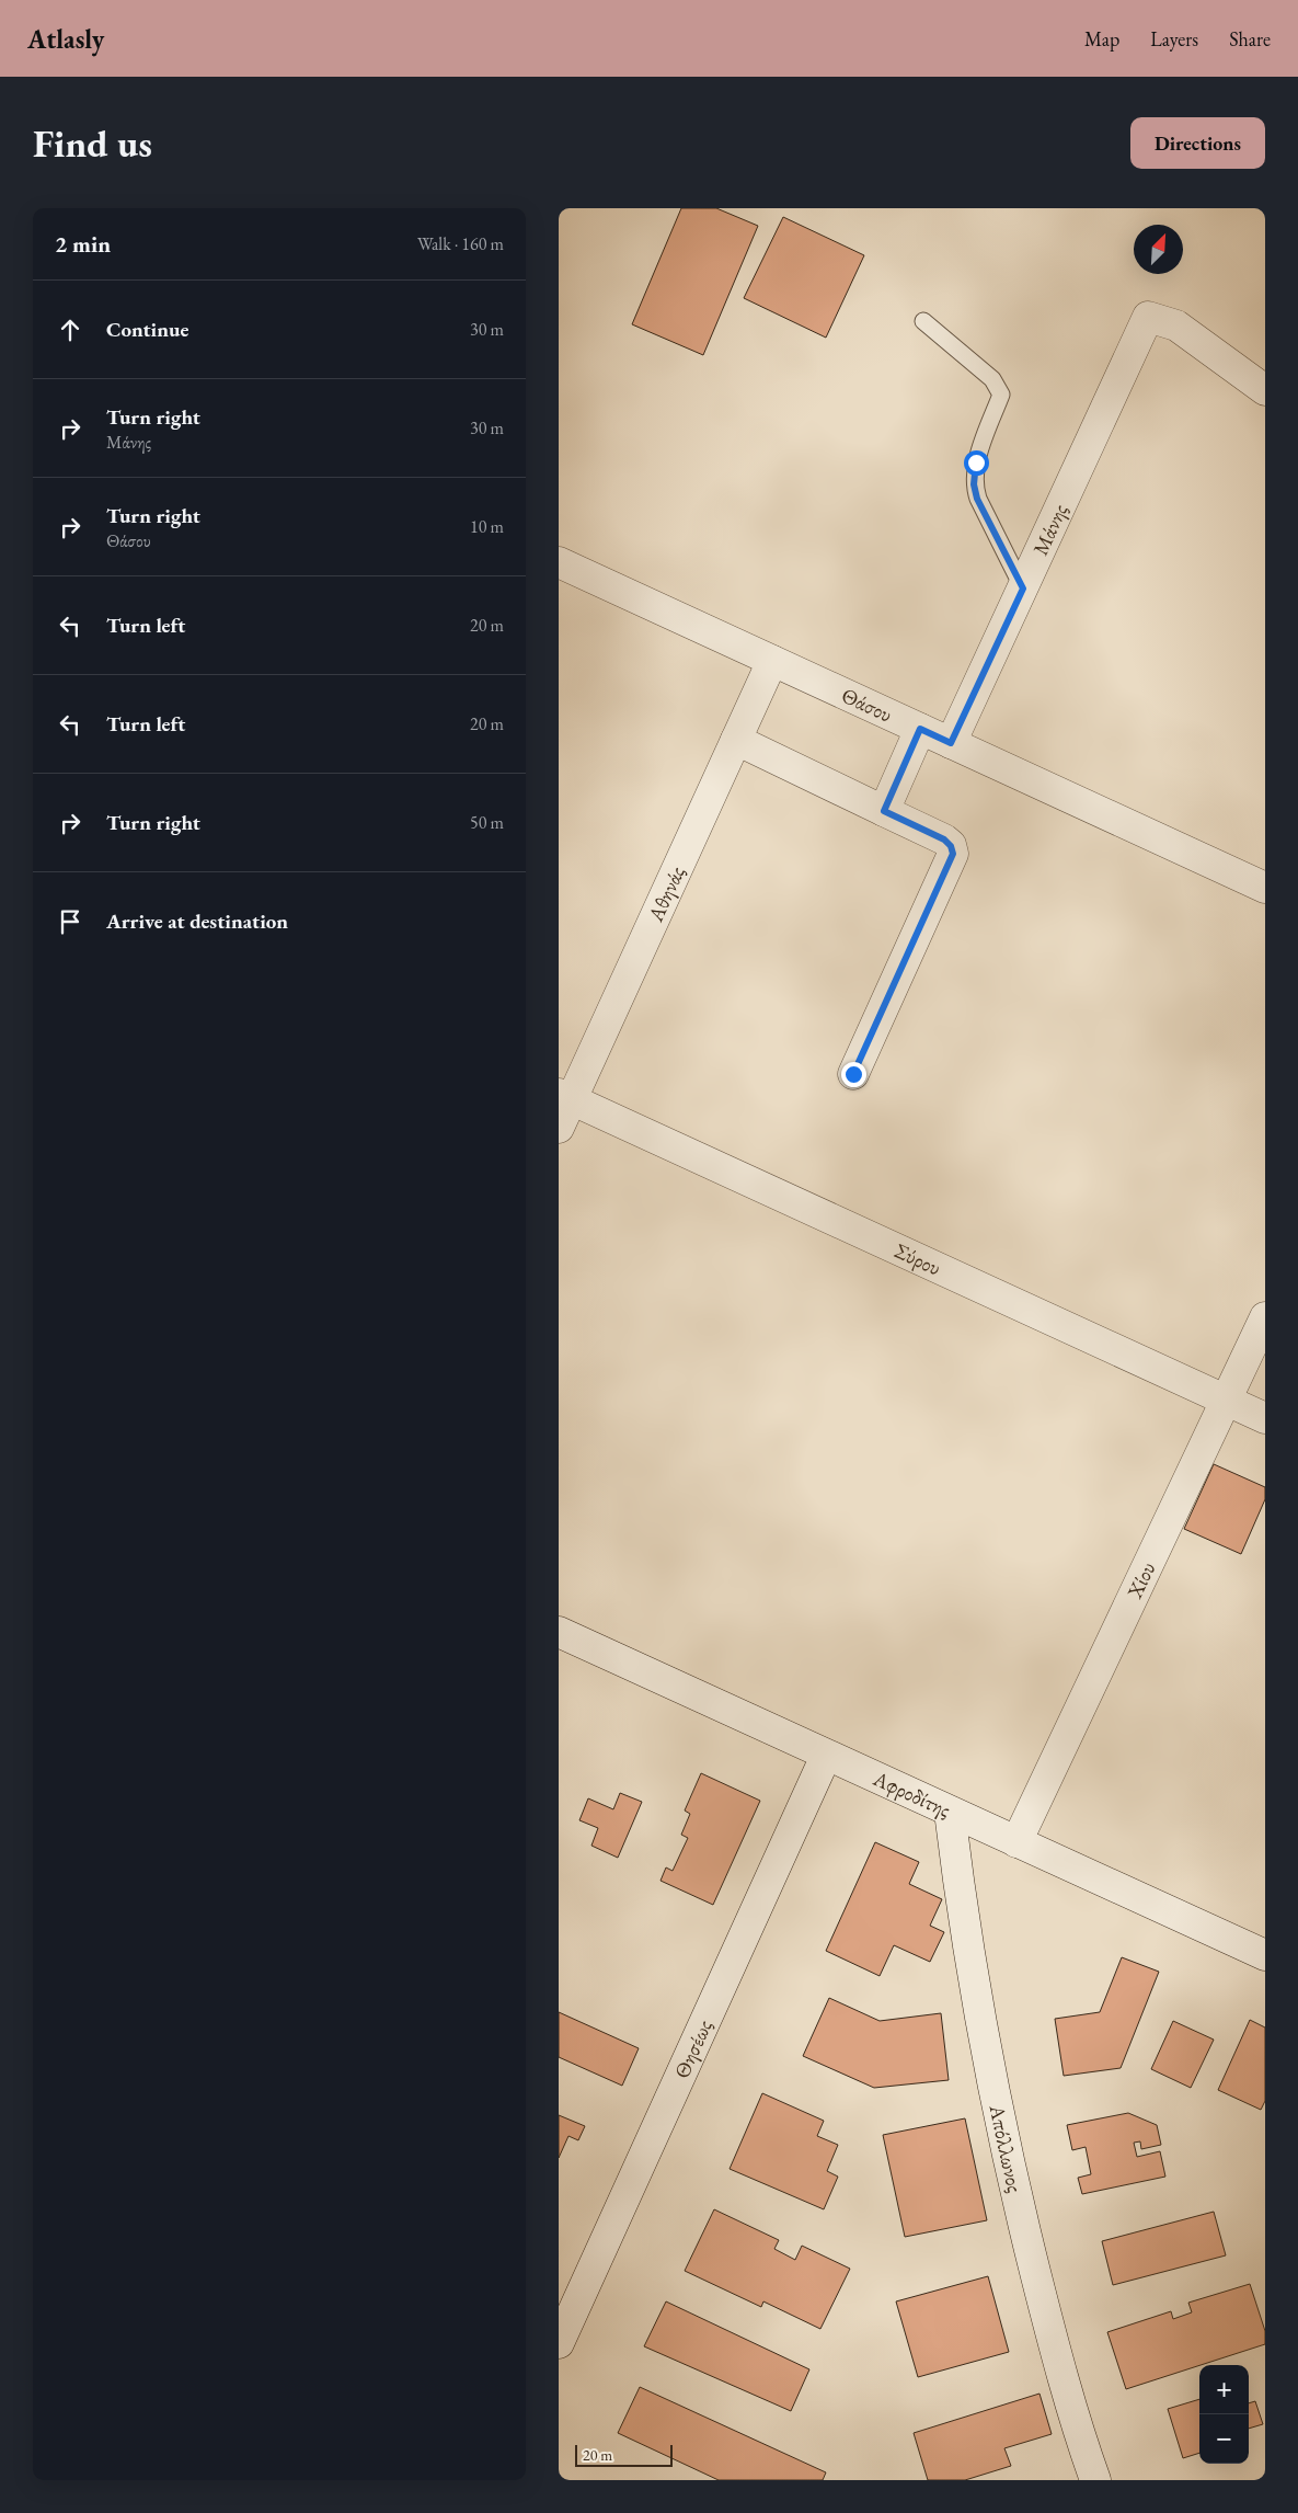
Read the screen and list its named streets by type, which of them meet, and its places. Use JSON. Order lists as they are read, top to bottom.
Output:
{
  "streets": {
    "street": [
      "Μάνης",
      "Θάσου",
      "Αθηνάς",
      "Σύρου",
      "Χίου",
      "Αφροδίτης",
      "Θησέως",
      "Απόλλωνος"
    ]
  },
  "crossings": [
    ["Μάνης", "Θάσου"],
    ["Θάσου", "Αθηνάς"],
    ["Αθηνάς", "Σύρου"],
    ["Σύρου", "Χίου"],
    ["Χίου", "Αφροδίτης"],
    ["Αφροδίτης", "Θησέως"],
    ["Αφροδίτης", "Απόλλωνος"]
  ],
  "scale_bar": "20 m",
  "north": "top right",
  "page": {
    "header": "Atlasly",
    "nav": ["Map", "Layers", "Share"],
    "buttons": "Directions",
    "title": "Find us",
    "heading": ["2 min", "Walk · 160 m"],
    "list": [
      ["Continue", "30 m"],
      ["Turn right", "Μάνης", "30 m"],
      ["Turn right", "Θάσου", "10 m"],
      ["Turn left", "20 m"],
      ["Turn left", "20 m"],
      ["Turn right", "50 m"],
      "Arrive at destination"
    ],
    "map_buttons": ["+", "−"],
    "scale": "20 m"
  }
}
